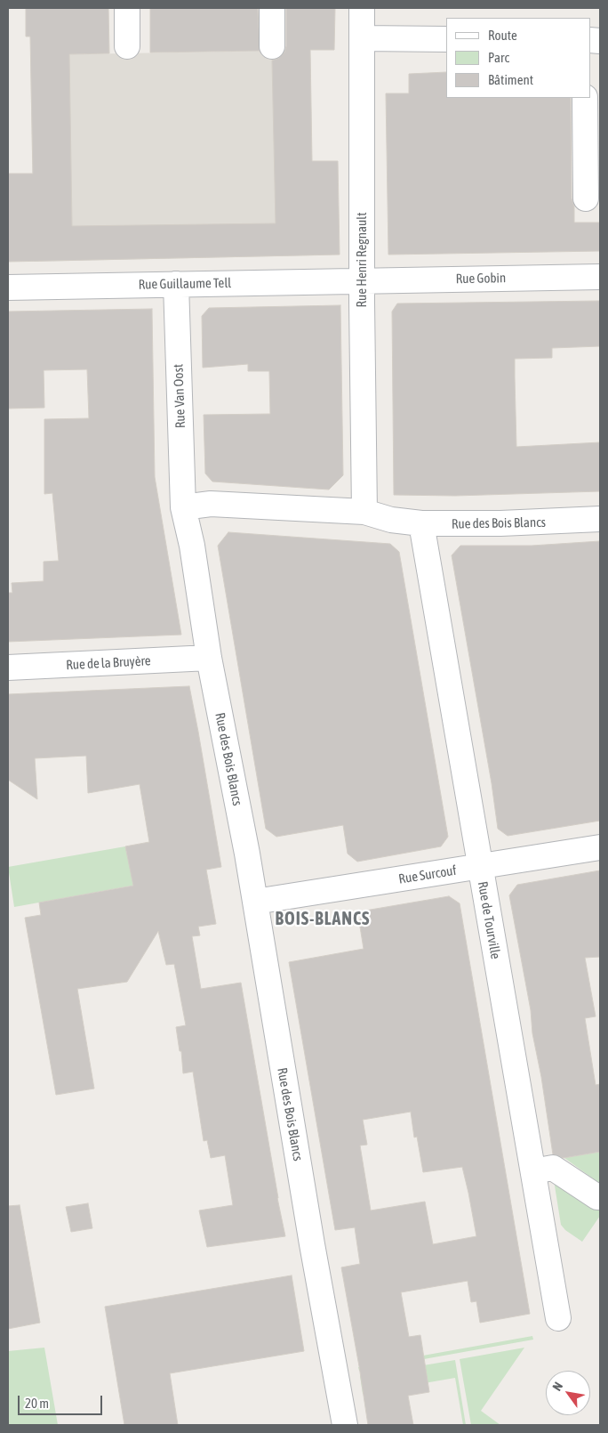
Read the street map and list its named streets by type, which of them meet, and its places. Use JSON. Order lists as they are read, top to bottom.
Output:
{
  "streets": {
    "street": [
      "Rue Henri Regnault",
      "Rue Gobin",
      "Rue Guillaume Tell",
      "Rue Van Oost",
      "Rue des Bois Blancs",
      "Rue de la Bruyère",
      "Rue Surcouf",
      "Rue de Tourville"
    ]
  },
  "crossings": [
    ["Rue Henri Regnault", "Rue Gobin"],
    ["Rue Henri Regnault", "Rue Guillaume Tell"],
    ["Rue Henri Regnault", "Rue des Bois Blancs"],
    ["Rue Gobin", "Rue Guillaume Tell"],
    ["Rue Guillaume Tell", "Rue Van Oost"],
    ["Rue Van Oost", "Rue des Bois Blancs"],
    ["Rue des Bois Blancs", "Rue de la Bruyère"],
    ["Rue des Bois Blancs", "Rue Surcouf"],
    ["Rue des Bois Blancs", "Rue de Tourville"],
    ["Rue Surcouf", "Rue de Tourville"]
  ],
  "districts": ["BOIS-BLANCS"],
  "legend": ["Route", "Parc", "Bâtiment"],
  "scale_bar": "20 m",
  "north": "top left"
}
